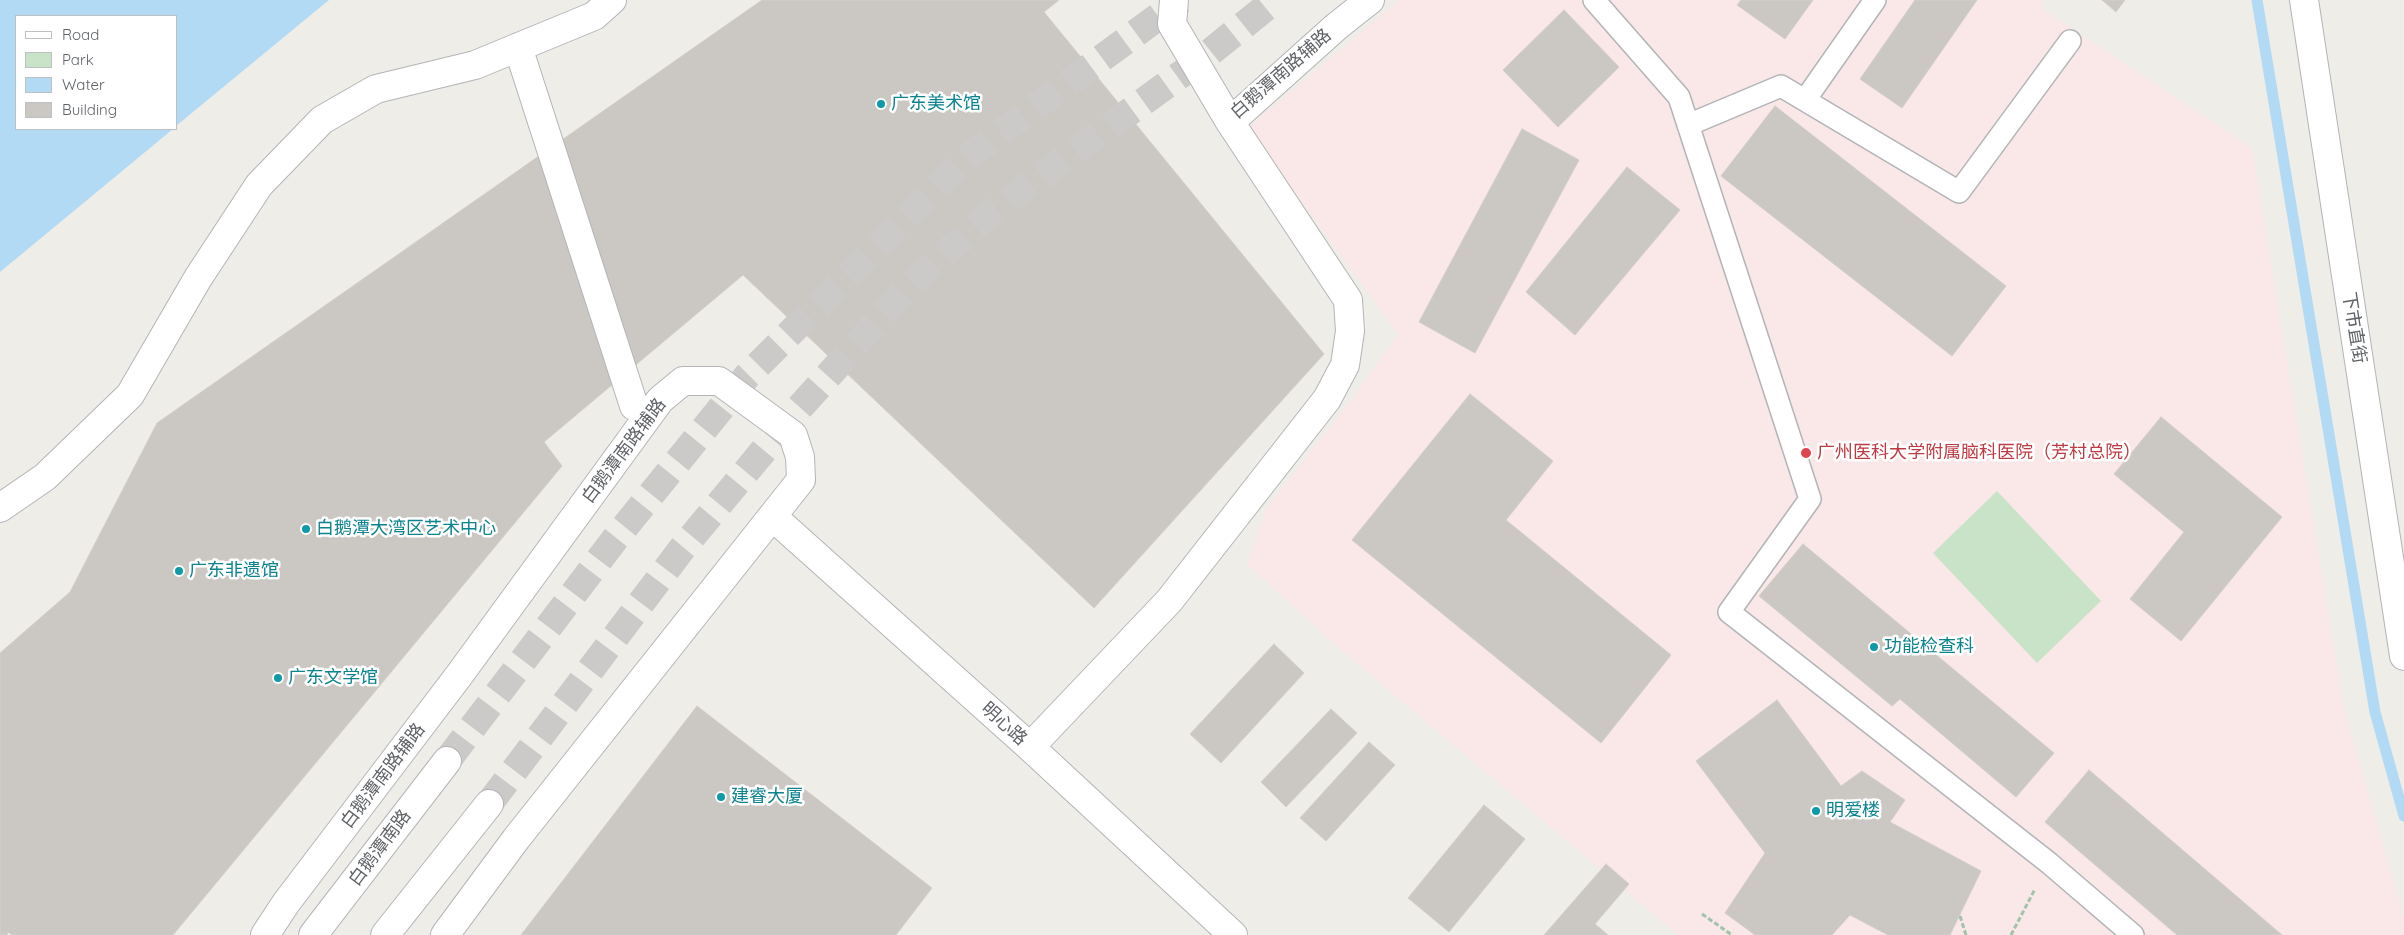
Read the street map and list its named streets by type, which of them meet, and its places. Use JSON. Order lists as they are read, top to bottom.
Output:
{
  "streets": {
    "street": [
      "白鹅潭南路辅路",
      "下市直街",
      "明心路",
      "白鹅潭南路"
    ]
  },
  "crossings": [
    ["白鹅潭南路辅路", "明心路"]
  ],
  "places": [
    "广东美术馆",
    "广州医科大学附属脑科医院（芳村总院）",
    "白鹅潭大湾区艺术中心",
    "广东非遗馆",
    "功能检查科",
    "广东文学馆",
    "建睿大厦",
    "明爱楼"
  ],
  "legend": [
    "Road",
    "Park",
    "Water",
    "Building"
  ]
}
